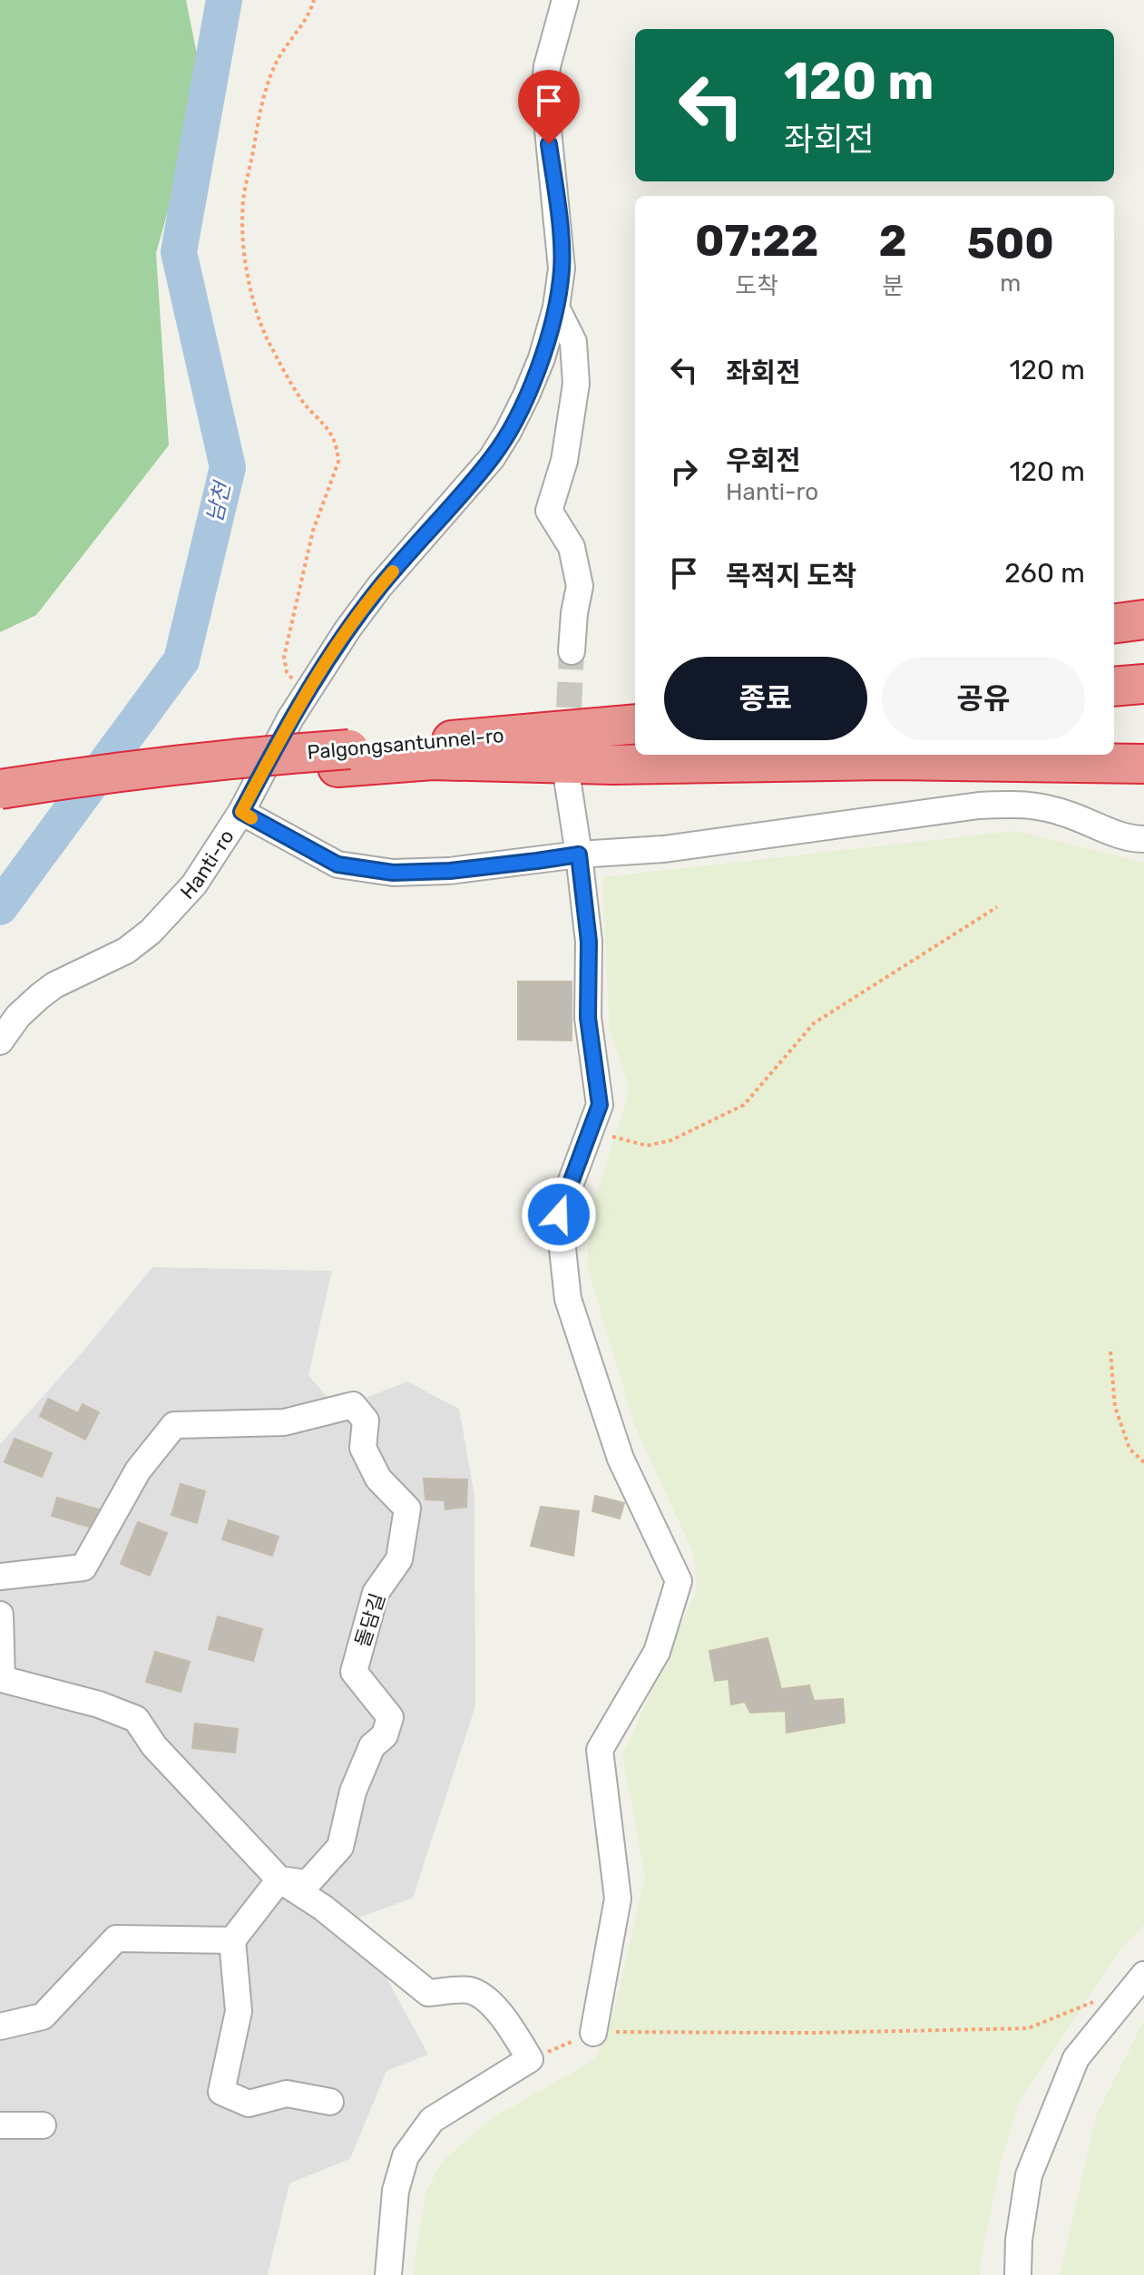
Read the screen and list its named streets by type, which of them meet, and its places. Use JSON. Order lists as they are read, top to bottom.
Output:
{
  "streets": {
    "highway": ["Palgongsantunnel-ro"],
    "street": ["Hanti-ro", "돌담길"]
  },
  "water": ["남천"],
  "page": {
    "turn": ["120 m", "좌회전"],
    "eta": [
      "07:22",
      "도착",
      "2",
      "분",
      "500",
      "m"
    ],
    "list": [
      {
        "name": "좌회전",
        "value": "120 m"
      },
      {
        "name": "우회전",
        "note": "Hanti-ro",
        "value": "120 m"
      },
      {
        "name": "목적지 도착",
        "value": "260 m"
      }
    ],
    "buttons": ["종료", "공유"]
  }
}
